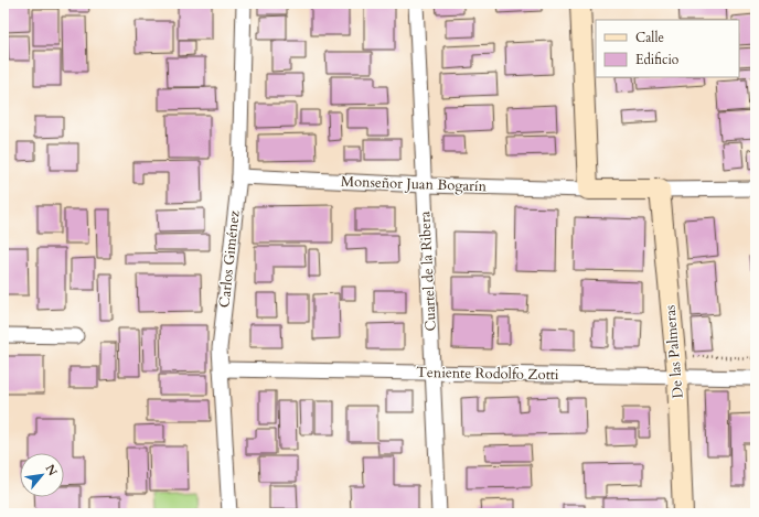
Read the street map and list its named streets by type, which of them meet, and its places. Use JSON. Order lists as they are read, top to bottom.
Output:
{
  "streets": {
    "main road": ["Monseñor Juan Bogarín", "De las Palmeras"],
    "street": ["Carlos Giménez", "Cuartel de la Ribera", "Teniente Rodolfo Zotti"]
  },
  "crossings": [
    ["Monseñor Juan Bogarín", "Carlos Giménez"],
    ["Monseñor Juan Bogarín", "Cuartel de la Ribera"],
    ["Monseñor Juan Bogarín", "De las Palmeras"],
    ["Carlos Giménez", "Teniente Rodolfo Zotti"],
    ["Cuartel de la Ribera", "Teniente Rodolfo Zotti"],
    ["De las Palmeras", "Teniente Rodolfo Zotti"]
  ],
  "legend": ["Calle", "Edificio"],
  "north": "top right"
}
